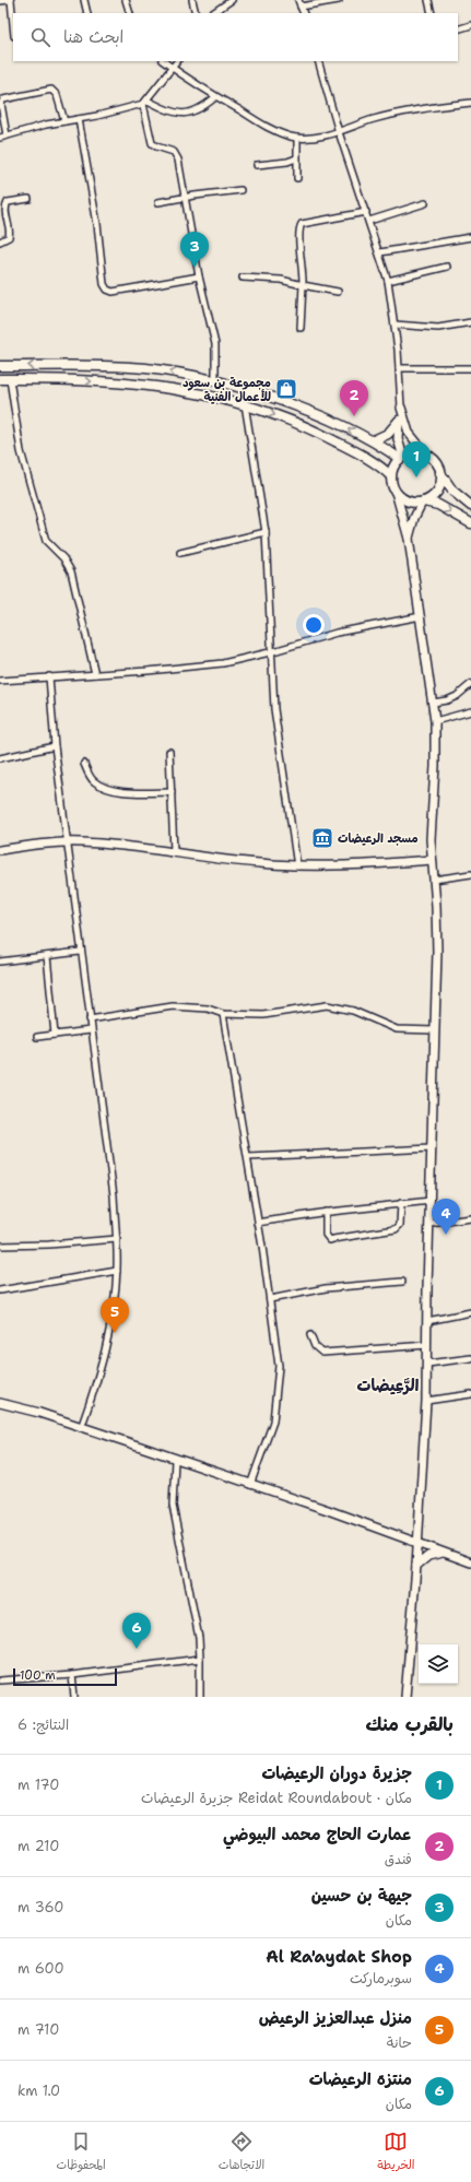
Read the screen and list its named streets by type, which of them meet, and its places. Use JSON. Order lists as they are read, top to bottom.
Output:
{
  "districts": ["الرَّعِيضات"],
  "places": {
    "shop": ["مجموعة بن سعود للأعمال الفنية"],
    "museum": ["مسجد الرعيضات"]
  },
  "scale_bar": "100 m",
  "page": {
    "search": "ابحث هنا",
    "pins": [
      "3",
      "2",
      "1",
      "4",
      "5",
      "6"
    ],
    "scale": "100 m",
    "heading": ["بالقرب منك", "النتائج: 6"],
    "list": [
      {
        "mark": "1",
        "name": "جزيرة دوران الرعيضات",
        "note": "مكان · Reidat Roundabout جزيرة الرعيضات",
        "value": "170 m"
      },
      {
        "mark": "2",
        "name": "عمارت الحاج محمد البيوضي",
        "note": "فندق",
        "value": "210 m"
      },
      {
        "mark": "3",
        "name": "جيهة بن حسين",
        "note": "مكان",
        "value": "360 m"
      },
      {
        "mark": "4",
        "name": "Al Ra'aydat Shop",
        "note": "سوبرماركت",
        "value": "600 m"
      },
      {
        "mark": "5",
        "name": "منزل عبدالعزيز الرعيض",
        "note": "حانة",
        "value": "710 m"
      },
      {
        "mark": "6",
        "name": "منتزه الرعيضات",
        "note": "مكان",
        "value": "1.0 km"
      }
    ],
    "nav": ["الخريطة", "الاتجاهات", "المحفوظات"]
  }
}
